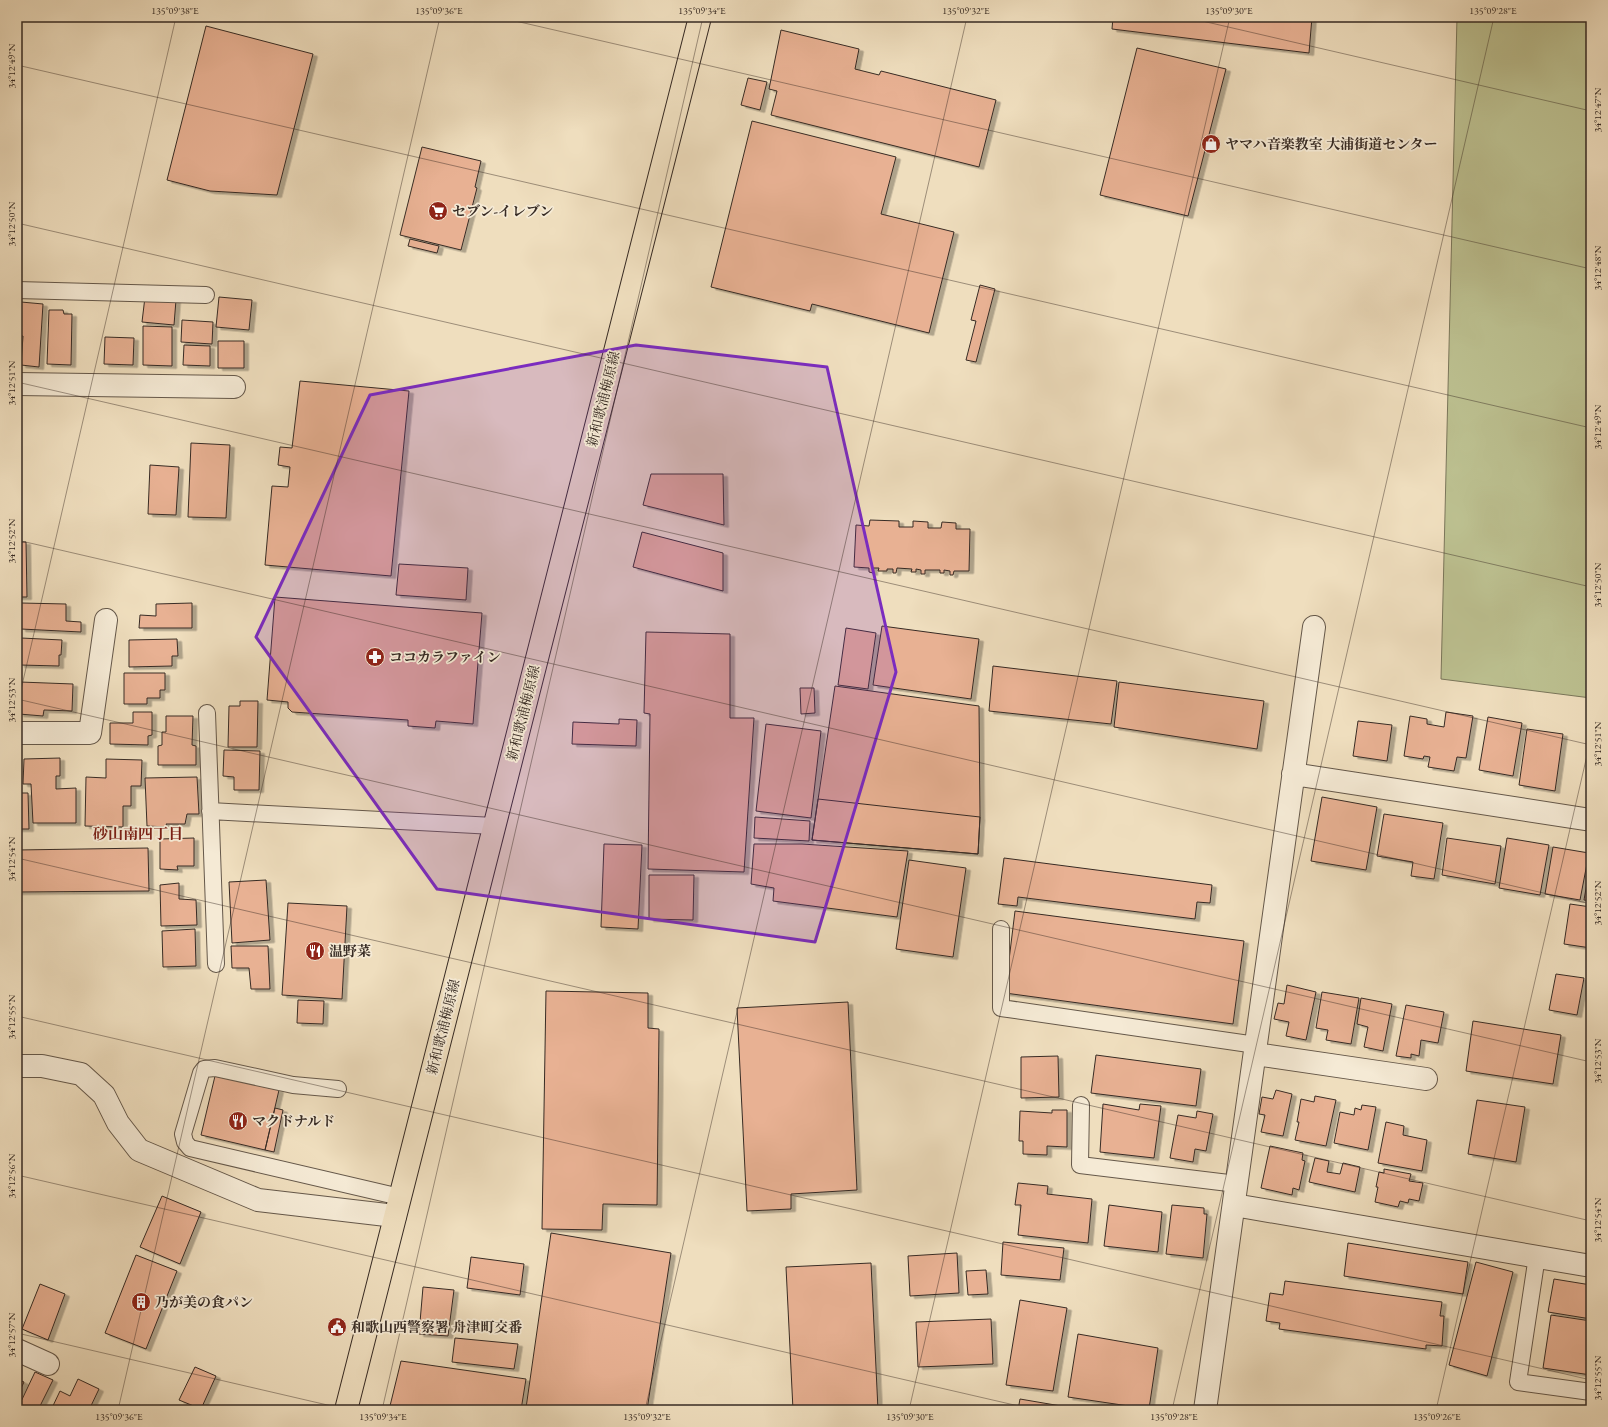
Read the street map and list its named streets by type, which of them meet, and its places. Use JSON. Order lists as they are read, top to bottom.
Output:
{
  "streets": {
    "main road": ["新和歌浦梅原線"]
  },
  "districts": ["砂山南四丁目"],
  "places": {
    "shop": ["ヤマハ音楽教室 大浦街道センター"],
    "supermarket": ["セブン-イレブン"],
    "pharmacy": ["ココカラファイン"],
    "restaurant": ["温野菜", "マクドナルド"],
    "building": ["乃が美の食パン"],
    "public building": ["和歌山西警察署 舟津町交番"]
  },
  "coordinates": [
    "135°09'38\"E",
    "135°09'36\"E",
    "135°09'34\"E",
    "135°09'32\"E",
    "135°09'30\"E",
    "135°09'28\"E",
    "34°12'49\"N",
    "34°12'47\"N",
    "34°12'50\"N",
    "34°12'48\"N",
    "34°12'51\"N",
    "34°12'52\"N",
    "34°12'53\"N",
    "34°12'54\"N",
    "34°12'55\"N",
    "34°12'56\"N",
    "34°12'57\"N",
    "135°09'26\"E"
  ]
}
